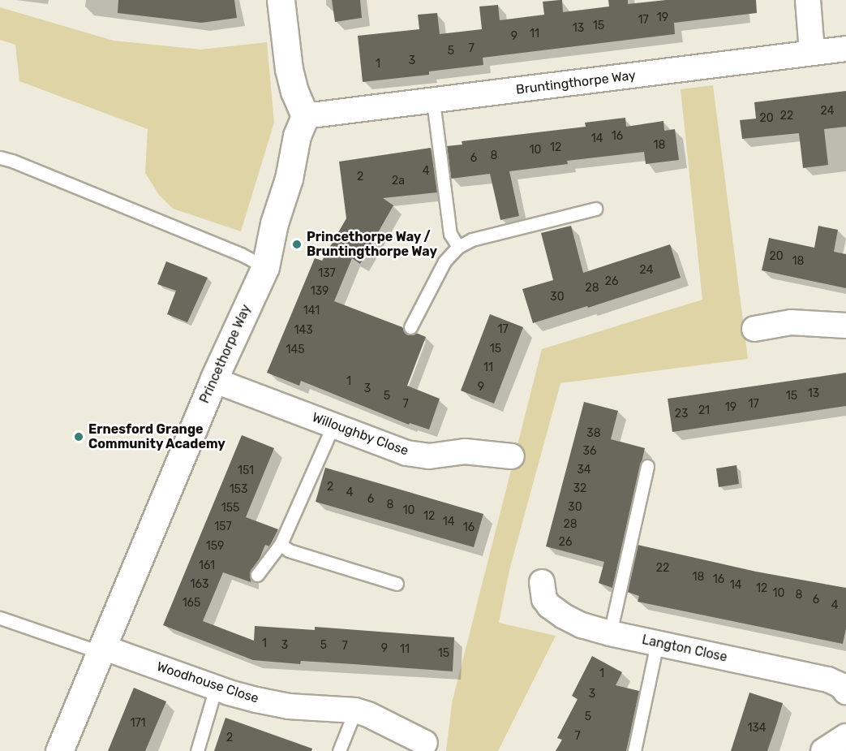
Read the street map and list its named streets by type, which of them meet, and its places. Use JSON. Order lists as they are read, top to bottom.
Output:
{
  "streets": {
    "street": [
      "Bruntingthorpe Way",
      "Princethorpe Way",
      "Willoughby Close",
      "Langton Close",
      "Woodhouse Close"
    ]
  },
  "crossings": [
    ["Bruntingthorpe Way", "Princethorpe Way"],
    ["Princethorpe Way", "Willoughby Close"],
    ["Princethorpe Way", "Woodhouse Close"]
  ],
  "places": ["Princethorpe Way / Bruntingthorpe Way", "Ernesford Grange Community Academy"],
  "house_numbers": [
    "19",
    "17",
    "15",
    "13",
    "11",
    "9",
    "7",
    "5",
    "3",
    "1",
    "24",
    "22",
    "20",
    "16",
    "14",
    "18",
    "12",
    "10",
    "8",
    "6",
    "4",
    "2",
    "2a",
    "20",
    "18",
    "24",
    "137",
    "26",
    "28",
    "139",
    "30",
    "141",
    "17",
    "143",
    "15",
    "145",
    "11",
    "1",
    "9",
    "3",
    "13",
    "5",
    "15",
    "7",
    "17",
    "19",
    "21",
    "23",
    "38",
    "36",
    "34",
    "151",
    "2",
    "32",
    "153",
    "4",
    "6",
    "8",
    "30",
    "155",
    "10",
    "12",
    "14",
    "28",
    "157",
    "16",
    "26",
    "159",
    "161",
    "22",
    "18",
    "16",
    "163",
    "14",
    "12",
    "10",
    "8",
    "6",
    "165",
    "4",
    "1",
    "3",
    "5",
    "7",
    "9",
    "11",
    "15",
    "1",
    "3",
    "5",
    "171",
    "134",
    "7",
    "2"
  ]
}
